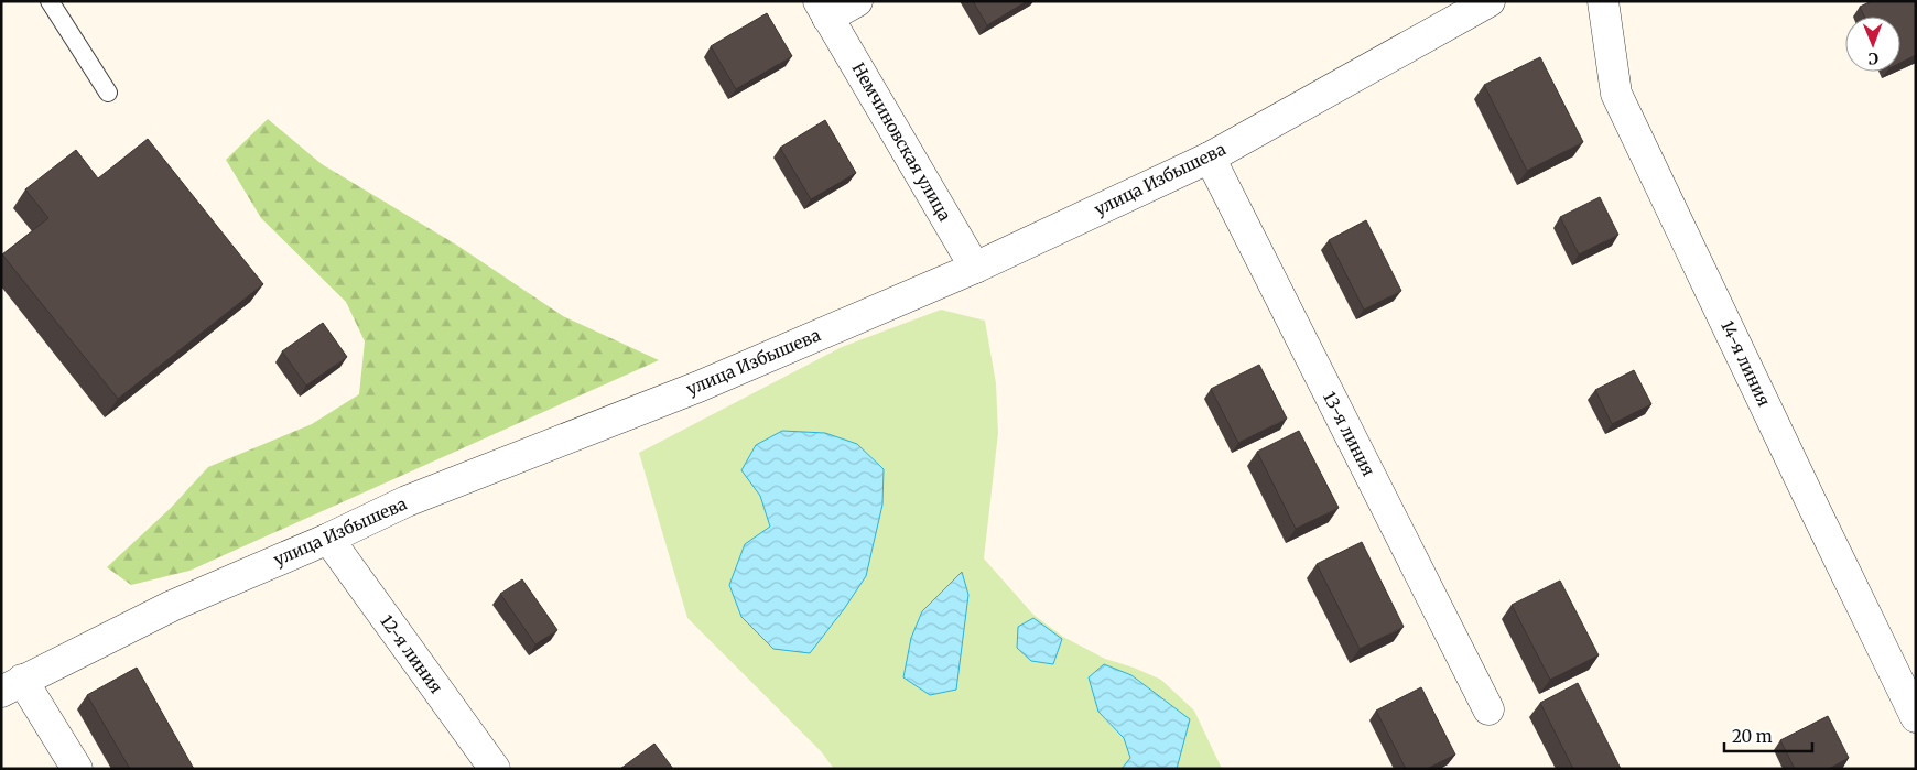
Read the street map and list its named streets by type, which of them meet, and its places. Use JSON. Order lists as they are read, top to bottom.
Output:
{
  "streets": {
    "street": [
      "Немчиновская улица",
      "улица Избышева",
      "14-я линия",
      "13-я линия",
      "12-я линия"
    ]
  },
  "crossings": [
    ["Немчиновская улица", "улица Избышева"],
    ["улица Избышева", "13-я линия"],
    ["улица Избышева", "12-я линия"]
  ],
  "scale_bar": "20 m",
  "north": "bottom"
}
